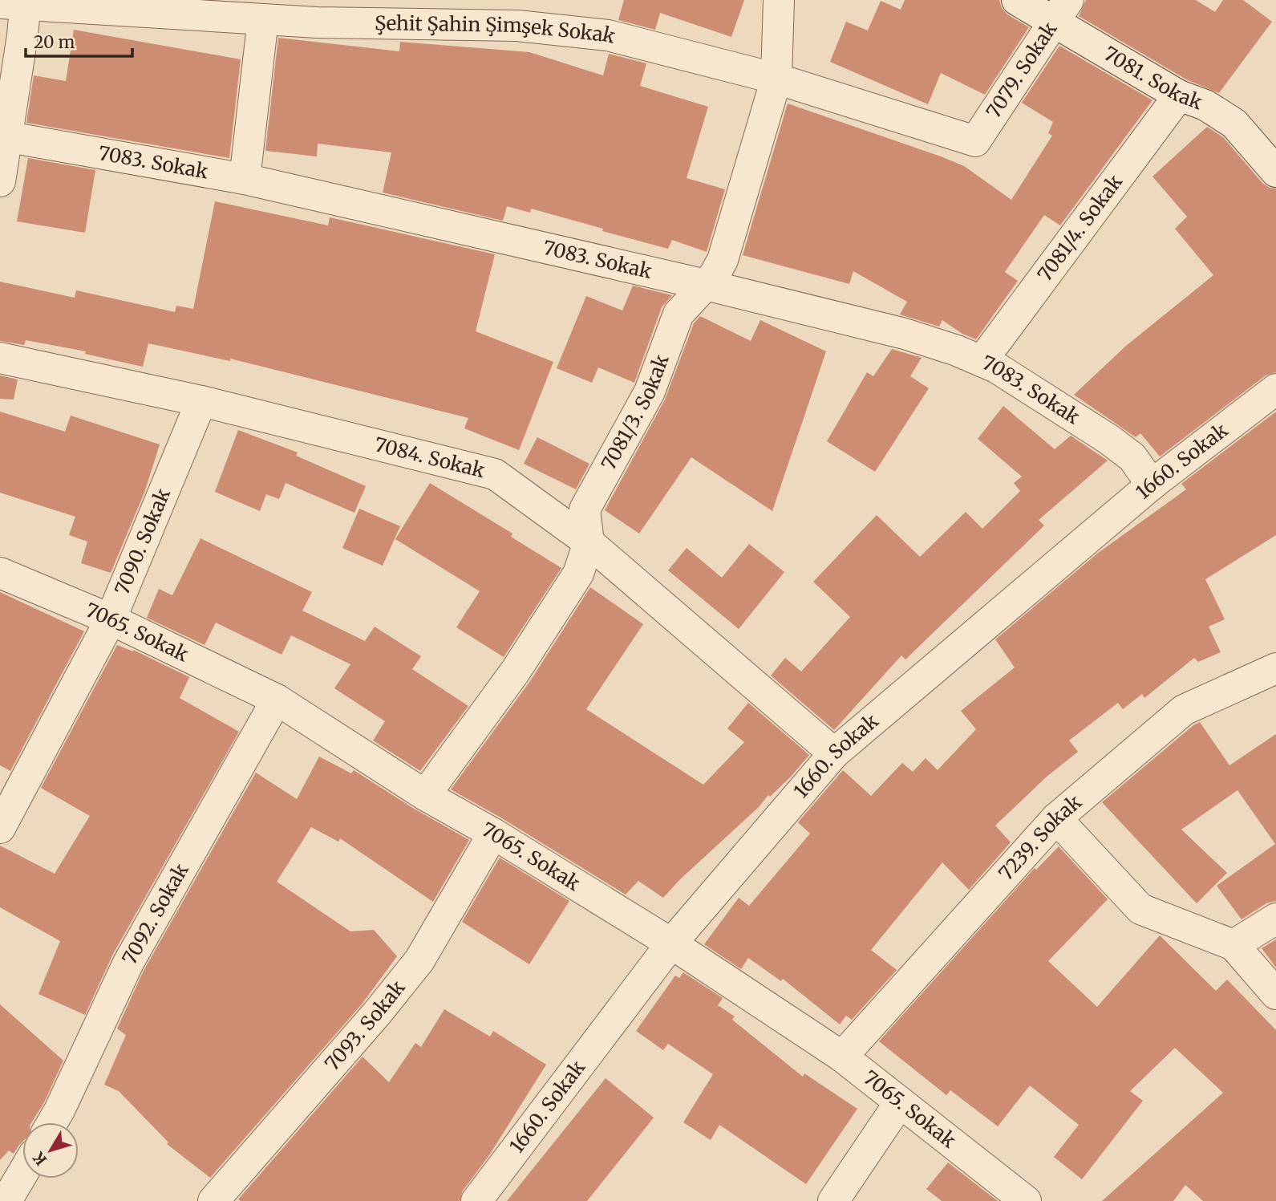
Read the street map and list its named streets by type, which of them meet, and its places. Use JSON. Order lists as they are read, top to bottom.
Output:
{
  "streets": {
    "street": [
      "Şehit Şahin Şimşek Sokak",
      "7079. Sokak",
      "7081. Sokak",
      "7083. Sokak",
      "7081/4. Sokak",
      "7081/3. Sokak",
      "7084. Sokak",
      "1660. Sokak",
      "7090. Sokak",
      "7065. Sokak",
      "7239. Sokak",
      "7092. Sokak",
      "7093. Sokak"
    ]
  },
  "crossings": [
    ["Şehit Şahin Şimşek Sokak", "7079. Sokak"],
    ["Şehit Şahin Şimşek Sokak", "7081/3. Sokak"],
    ["7079. Sokak", "7081. Sokak"],
    ["7081. Sokak", "7081/4. Sokak"],
    ["7083. Sokak", "7081/4. Sokak"],
    ["7083. Sokak", "7081/3. Sokak"],
    ["7083. Sokak", "1660. Sokak"],
    ["7081/3. Sokak", "7084. Sokak"],
    ["7081/3. Sokak", "7065. Sokak"],
    ["7084. Sokak", "1660. Sokak"],
    ["7084. Sokak", "7090. Sokak"],
    ["1660. Sokak", "7065. Sokak"],
    ["7090. Sokak", "7065. Sokak"],
    ["7065. Sokak", "7239. Sokak"],
    ["7065. Sokak", "7092. Sokak"],
    ["7065. Sokak", "7093. Sokak"]
  ],
  "scale_bar": "20 m",
  "north": "bottom left"
}
